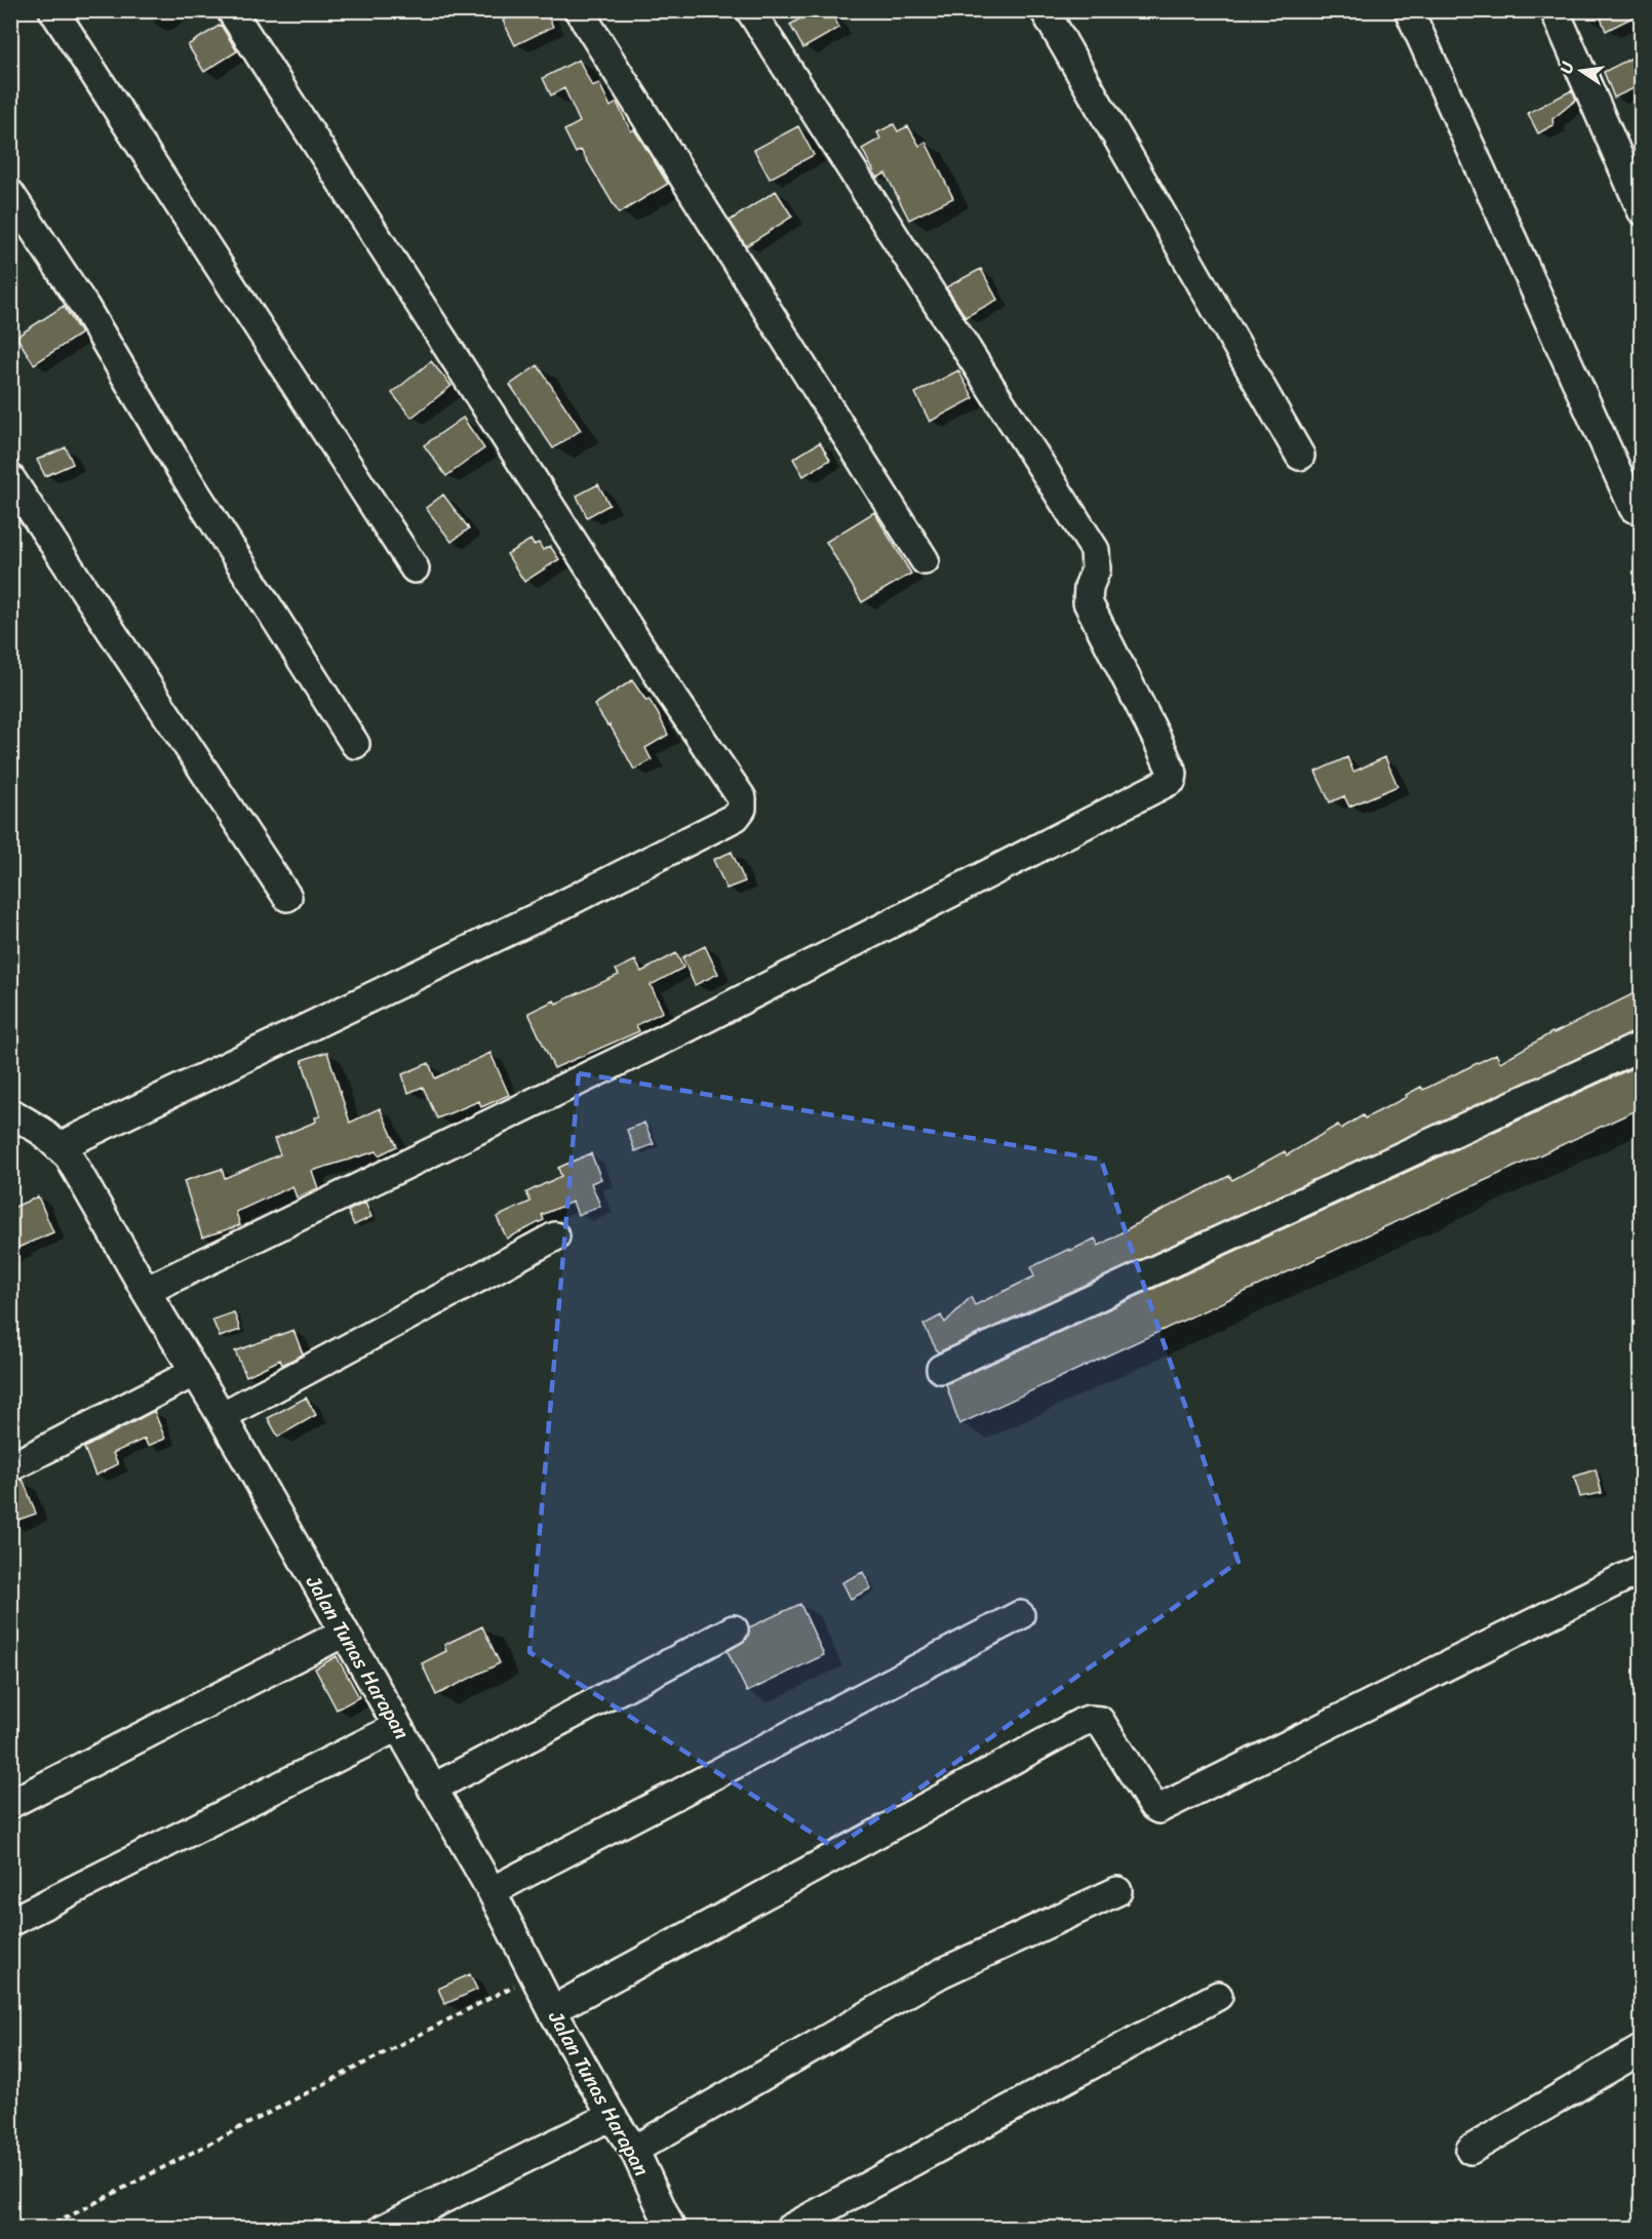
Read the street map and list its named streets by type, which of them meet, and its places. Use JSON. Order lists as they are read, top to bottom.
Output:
{
  "streets": {
    "street": ["Jalan Tunas Harapan"]
  },
  "north": "left"
}
